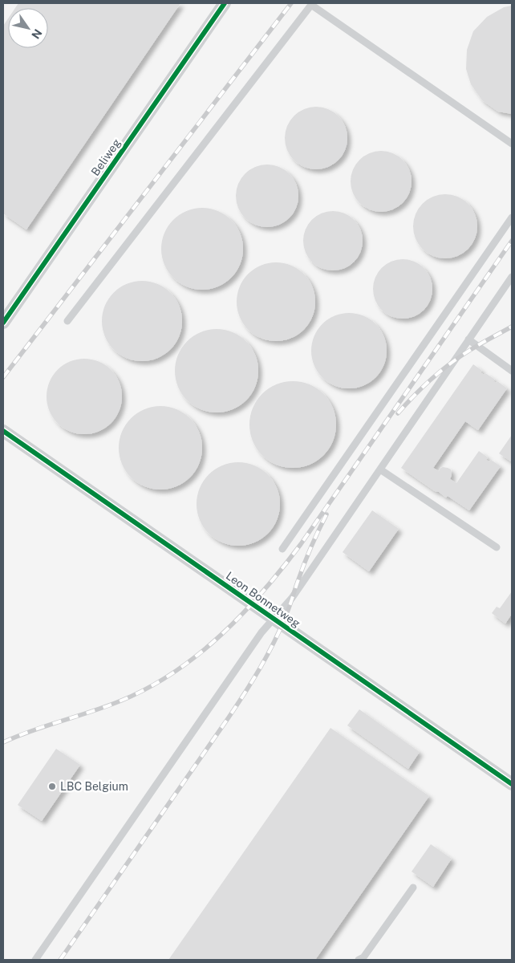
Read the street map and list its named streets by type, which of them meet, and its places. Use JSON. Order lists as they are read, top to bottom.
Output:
{
  "streets": {
    "street": ["Beliweg", "Leon Bonnetweg"]
  },
  "places": ["LBC Belgium"],
  "north": "bottom right"
}
